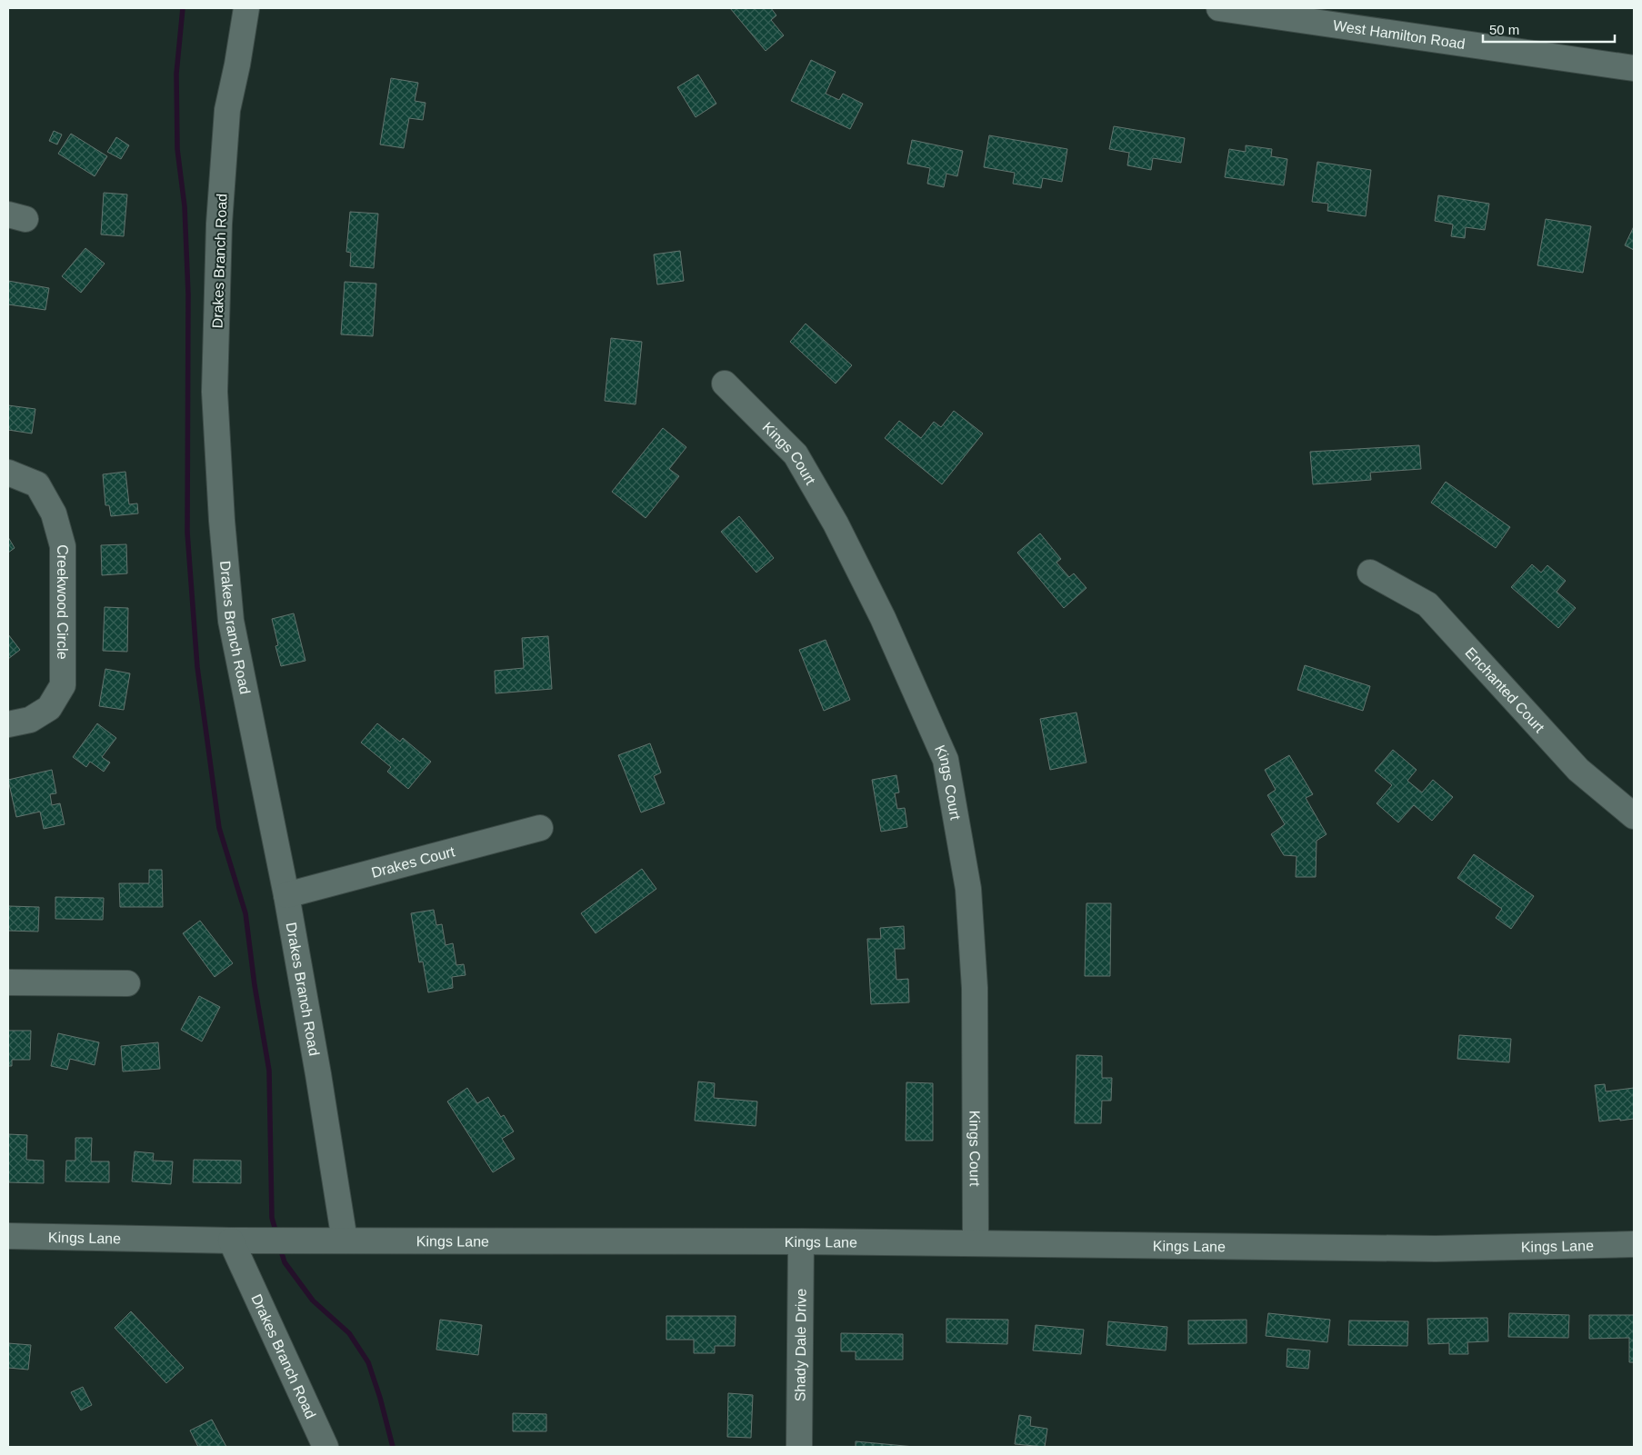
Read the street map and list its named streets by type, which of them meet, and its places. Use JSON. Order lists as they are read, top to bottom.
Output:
{
  "streets": {
    "street": [
      "West Hamilton Road",
      "Drakes Branch Road",
      "Kings Court",
      "Creekwood Circle",
      "Enchanted Court",
      "Drakes Court",
      "Kings Lane",
      "Shady Dale Drive"
    ]
  },
  "crossings": [
    ["Drakes Branch Road", "Drakes Court"],
    ["Drakes Branch Road", "Kings Lane"],
    ["Kings Court", "Kings Lane"],
    ["Kings Lane", "Shady Dale Drive"]
  ],
  "scale_bar": "50 m"
}
